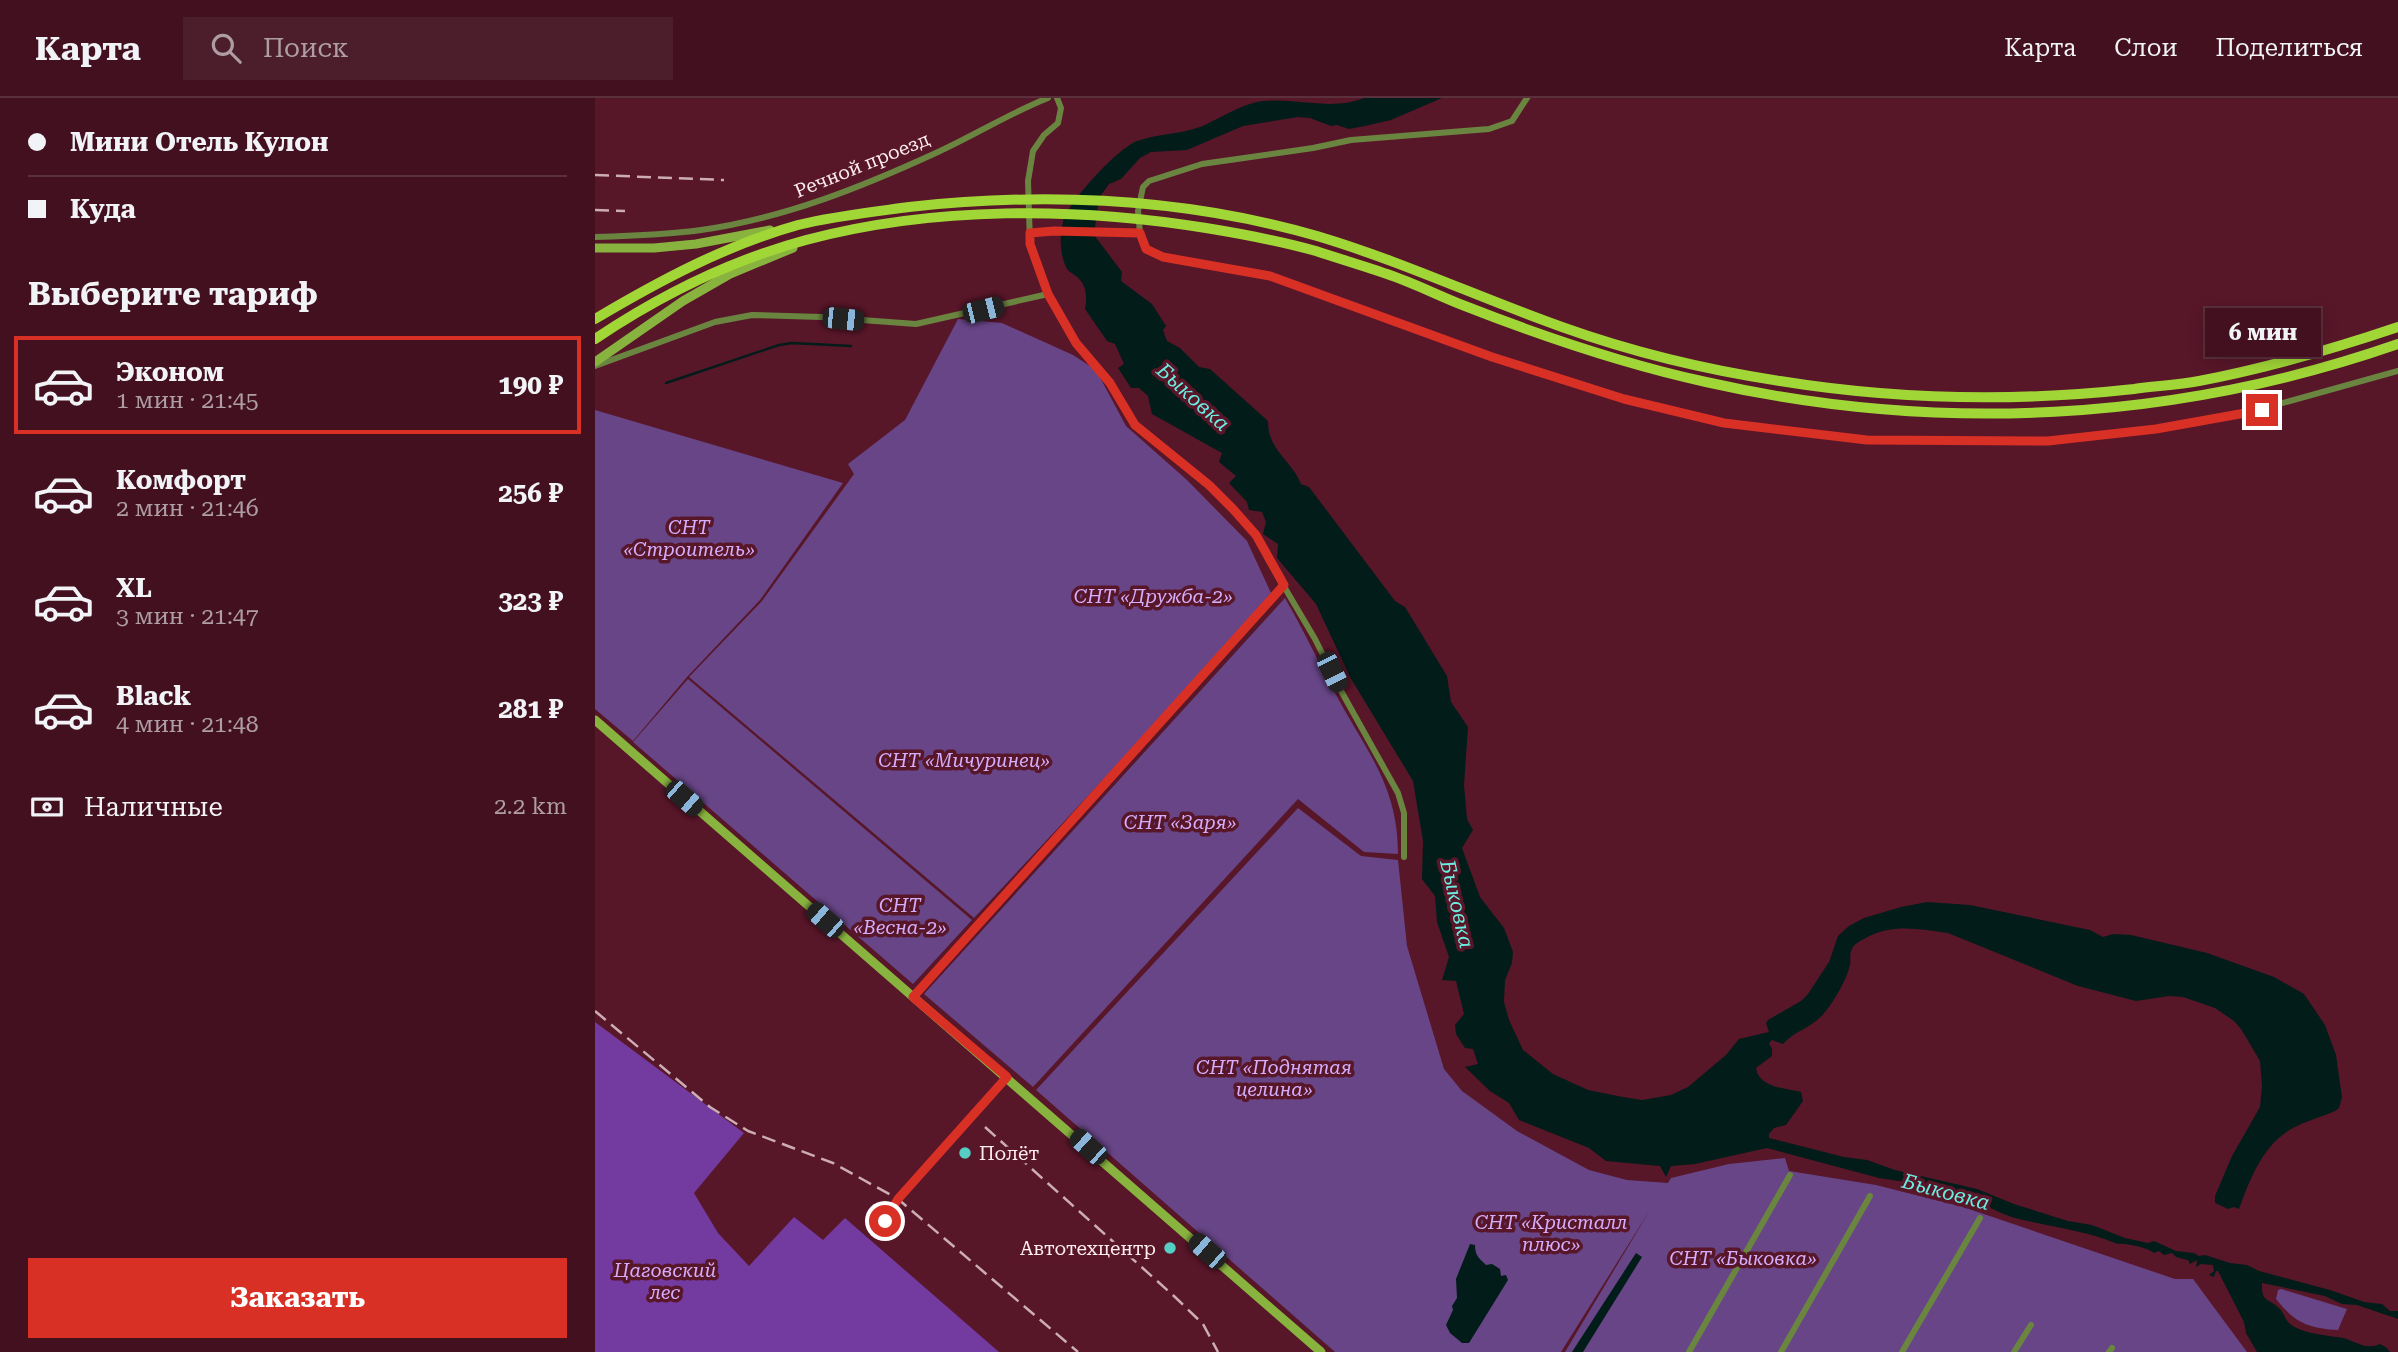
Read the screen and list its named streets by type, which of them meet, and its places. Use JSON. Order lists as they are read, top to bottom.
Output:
{
  "streets": {
    "street": ["Речной проезд"]
  },
  "water": ["Быковка"],
  "parks": [
    "СНТ «Строитель»",
    "СНТ «Дружба-2»",
    "СНТ «Мичуринец»",
    "СНТ «Заря»",
    "СНТ «Весна-2»",
    "СНТ «Поднятая целина»",
    "СНТ «Кристалл плюс»",
    "СНТ «Быковка»",
    "Цаговский лес"
  ],
  "places": ["Полёт", "Автотехцентр"],
  "page": {
    "header": "Карта",
    "search": "Поиск",
    "nav": ["Карта", "Слои", "Поделиться"],
    "banner": ["Мини Отель Кулон", "Куда"],
    "heading": "Выберите тариф",
    "bubble": "6 мин",
    "list": [
      {
        "name": "Эконом",
        "note": "1 мин · 21:45",
        "value": "190 ₽"
      },
      {
        "name": "Комфорт",
        "note": "2 мин · 21:46",
        "value": "256 ₽"
      },
      {
        "name": "XL",
        "note": "3 мин · 21:47",
        "value": "323 ₽"
      },
      {
        "name": "Black",
        "note": "4 мин · 21:48",
        "value": "281 ₽"
      }
    ],
    "pay": ["Наличные", "2.2 km"],
    "buttons": "Заказать"
  }
}
